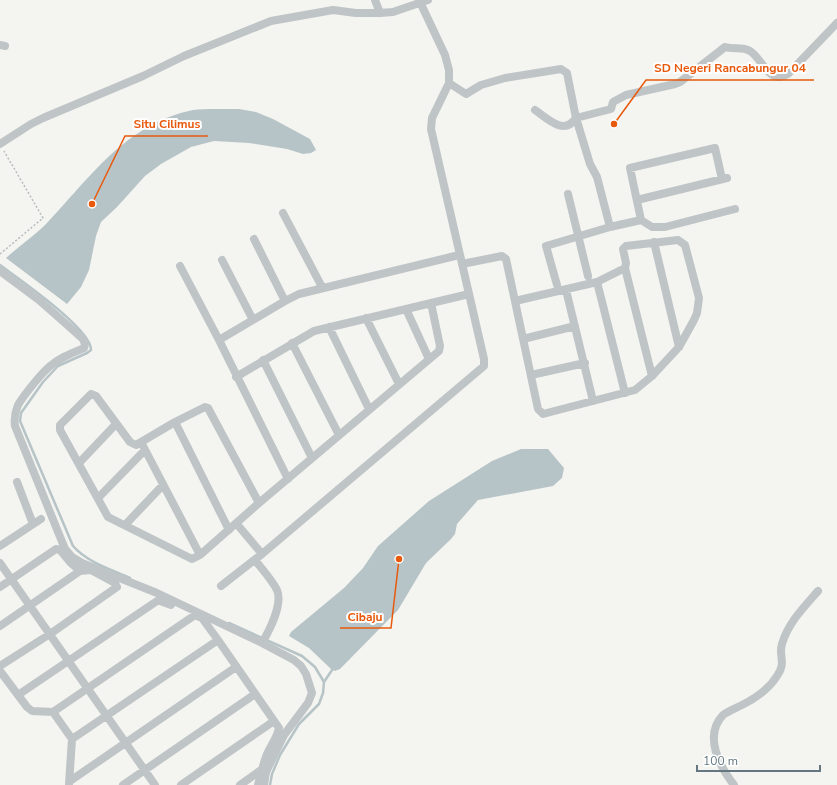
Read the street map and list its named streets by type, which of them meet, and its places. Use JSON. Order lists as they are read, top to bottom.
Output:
{
  "places": ["SD Negeri Rancabungur 04", "Situ Cilimus", "Cibaju"],
  "scale_bar": "100 m"
}
